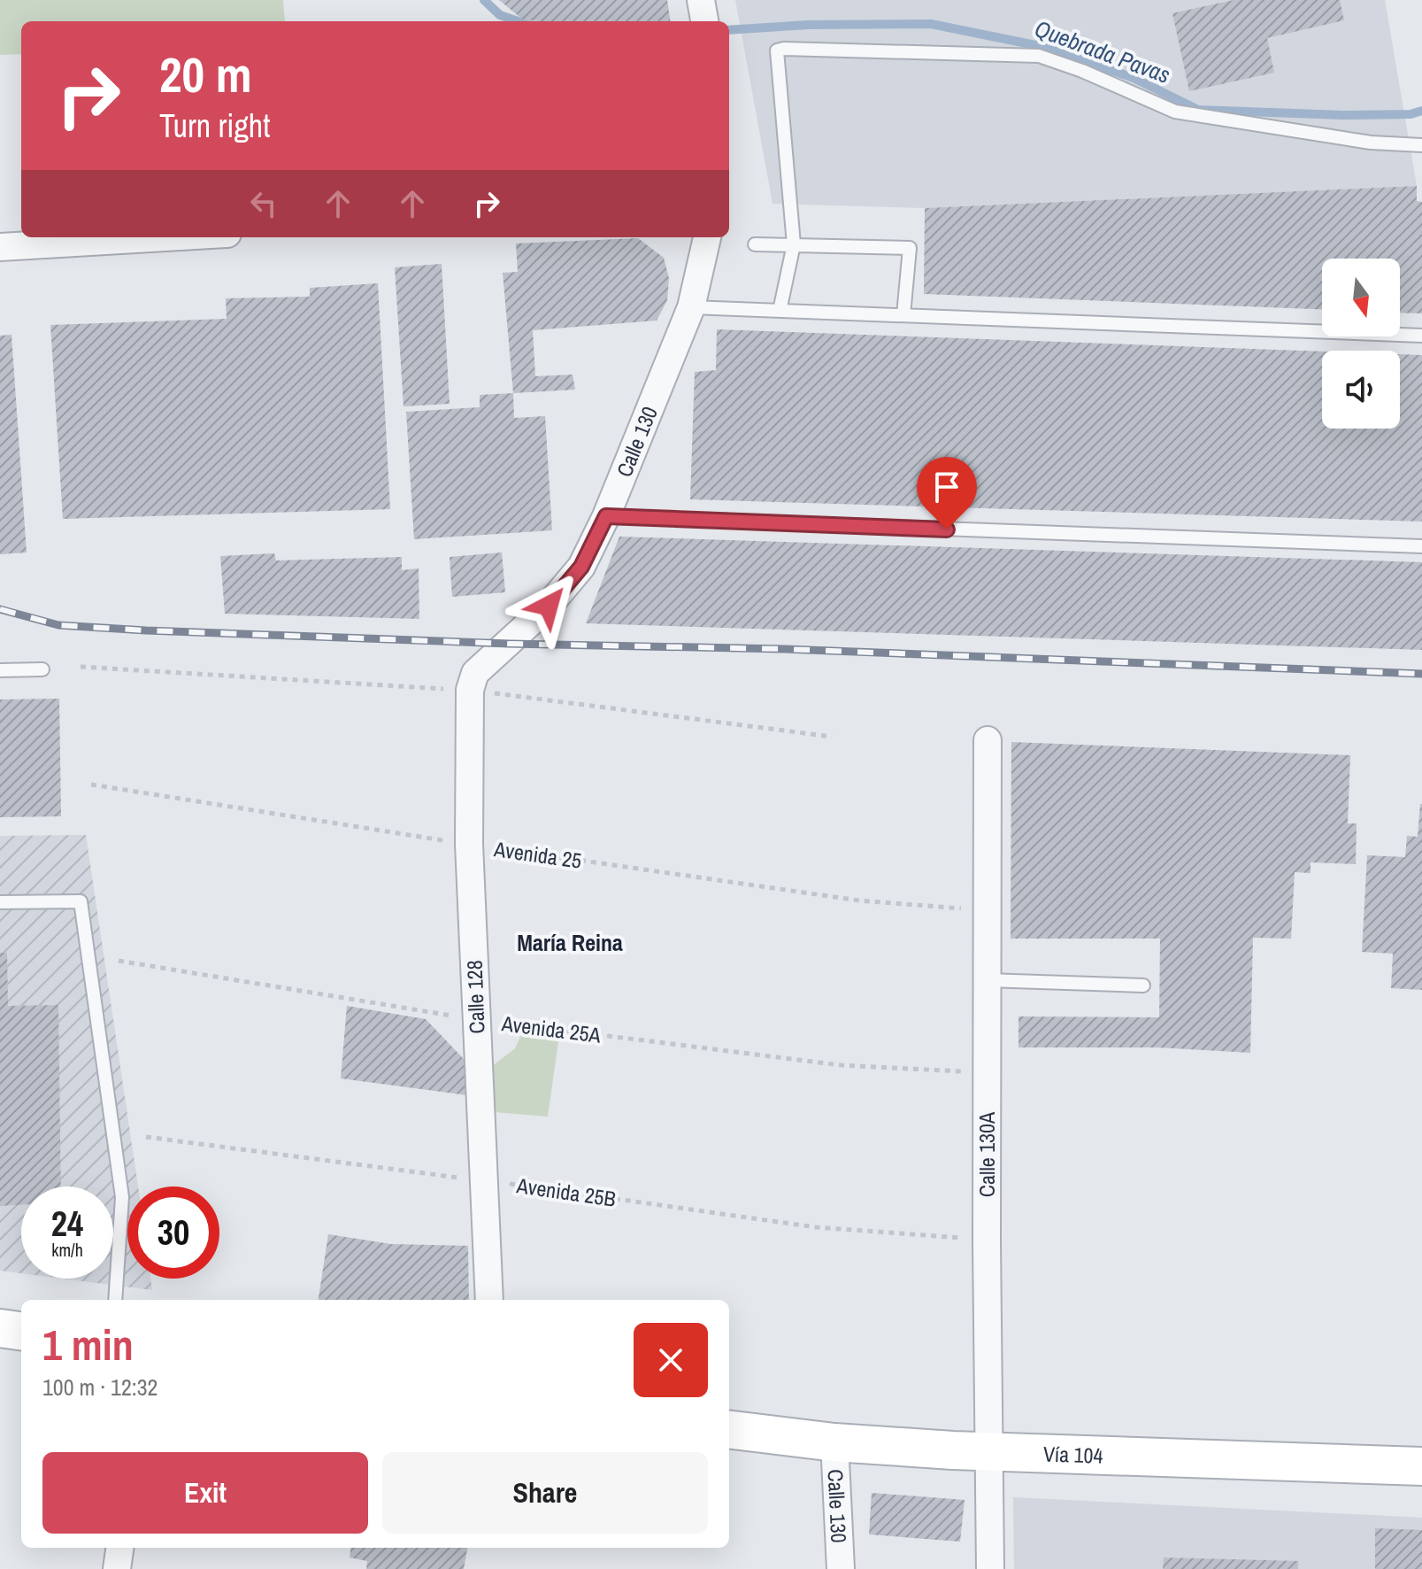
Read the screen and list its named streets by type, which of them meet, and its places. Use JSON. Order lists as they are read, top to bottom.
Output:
{
  "streets": {
    "main road": ["Vía 104"],
    "street": ["Calle 130", "Calle 128", "Calle 130A"],
    "path": ["Avenida 25", "Avenida 25A", "Avenida 25B"]
  },
  "crossings": [
    ["Calle 130", "Calle 128"],
    ["Calle 130", "Vía 104"],
    ["Avenida 25", "Calle 128"],
    ["Avenida 25", "Calle 130A"],
    ["Calle 128", "Avenida 25A"],
    ["Calle 128", "Avenida 25B"],
    ["Avenida 25A", "Calle 130A"],
    ["Calle 130A", "Avenida 25B"],
    ["Calle 130A", "Vía 104"]
  ],
  "districts": ["María Reina"],
  "water": ["Quebrada Pavas"],
  "north": "bottom",
  "page": {
    "turn": ["20 m", "Turn right"],
    "speed": "24 km/h",
    "limit": "30",
    "heading": ["1 min", "100 m · 12:32"],
    "buttons": ["Exit", "Share"]
  }
}
